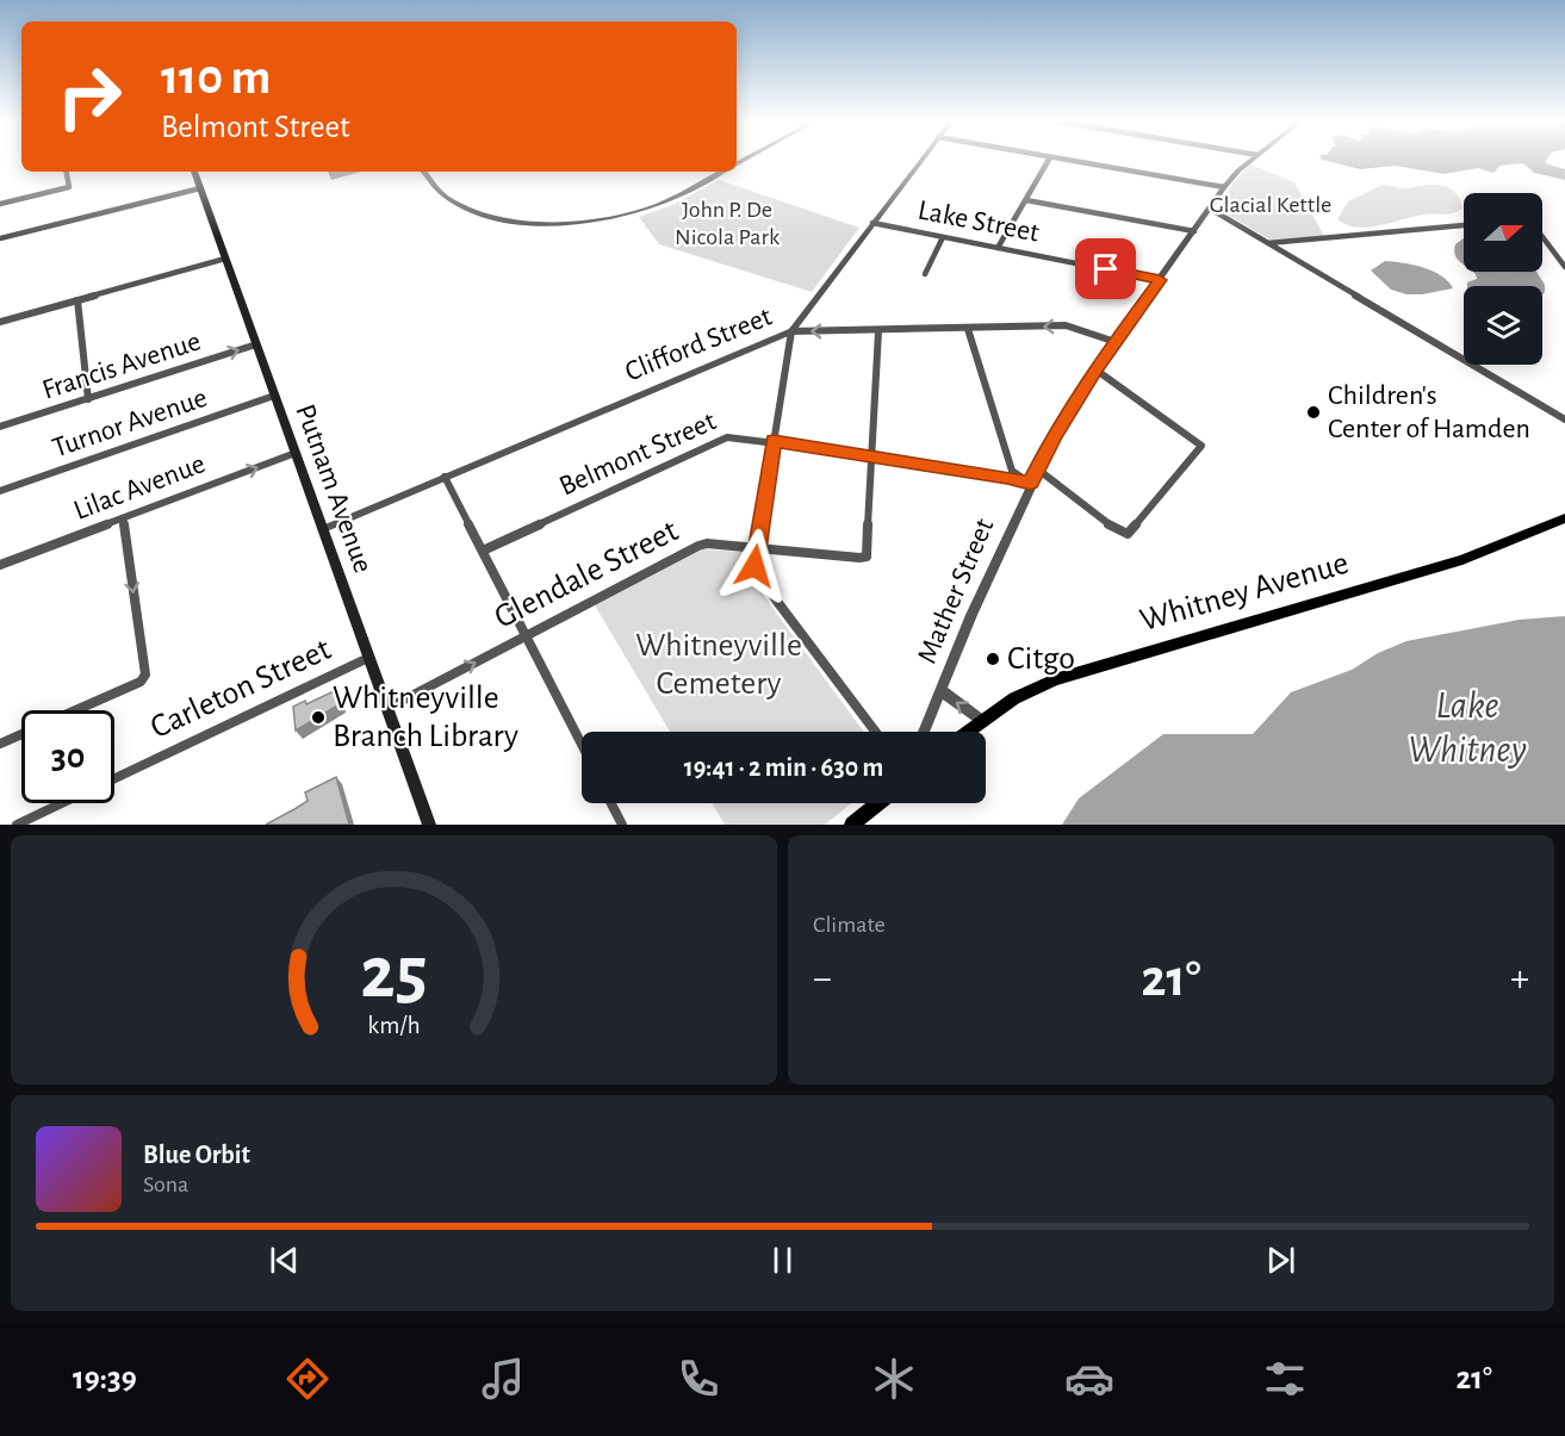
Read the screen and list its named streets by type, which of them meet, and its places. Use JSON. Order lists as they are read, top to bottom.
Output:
{
  "streets": {
    "main road": ["Putnam Avenue", "Whitney Avenue"],
    "street": [
      "Lake Street",
      "Clifford Street",
      "Francis Avenue",
      "Turnor Avenue",
      "Belmont Street",
      "Lilac Avenue",
      "Glendale Street",
      "Mather Street",
      "Carleton Street"
    ]
  },
  "crossings": [
    ["Lake Street", "Mather Street"],
    ["Clifford Street", "Putnam Avenue"],
    ["Clifford Street", "Mather Street"],
    ["Francis Avenue", "Putnam Avenue"],
    ["Turnor Avenue", "Putnam Avenue"],
    ["Belmont Street", "Glendale Street"],
    ["Belmont Street", "Mather Street"],
    ["Lilac Avenue", "Putnam Avenue"],
    ["Putnam Avenue", "Glendale Street"],
    ["Putnam Avenue", "Carleton Street"]
  ],
  "one_way": ["Francis Avenue", "Lilac Avenue"],
  "water": ["Lake Whitney"],
  "parks": ["Glacial Kettle", "John P. De Nicola Park", "Whitneyville Cemetery"],
  "places": ["Children's Center of Hamden", "Citgo", "Whitneyville Branch Library"],
  "north": "right",
  "page": {
    "turn": ["110 m", "Belmont Street"],
    "limit": "30",
    "trip": "19:41 · 2 min · 630 m",
    "tile": "Climate",
    "heat": ["−", "21°", "+"],
    "song": ["Blue Orbit", "Sona"],
    "tabs": ["19:39", "21°"],
    "gauge": ["25", "km/h"]
  }
}
